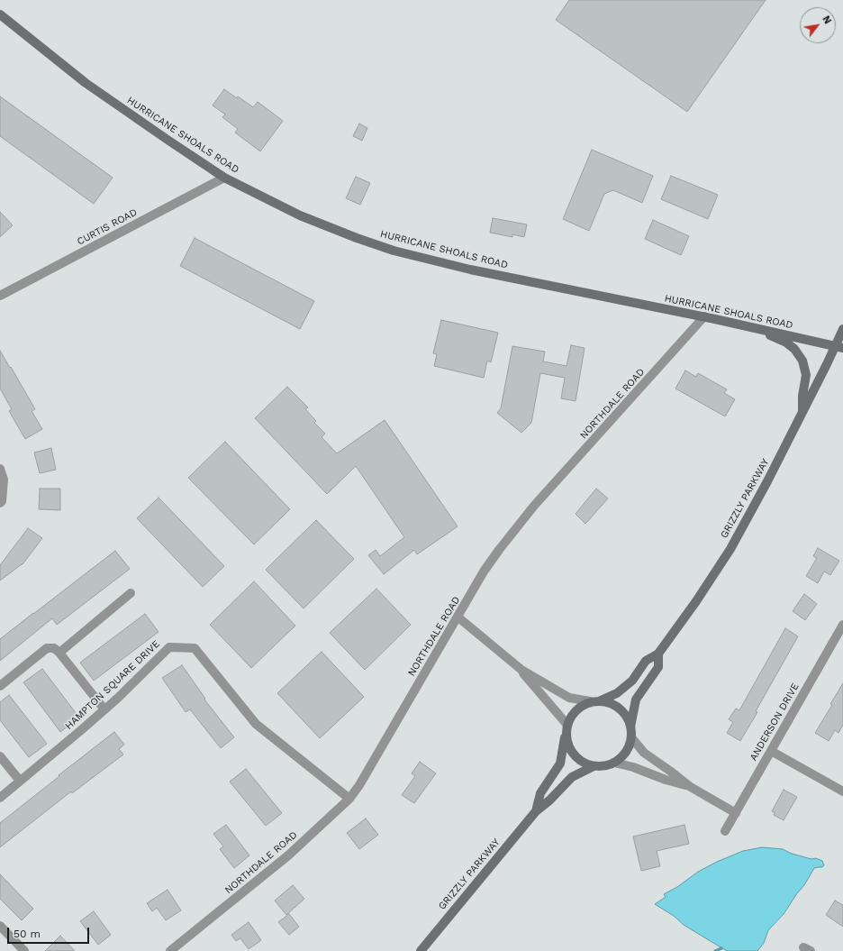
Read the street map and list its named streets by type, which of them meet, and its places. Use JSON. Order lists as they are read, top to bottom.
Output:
{
  "streets": {
    "street": [
      "HURRICANE SHOALS ROAD",
      "CURTIS ROAD",
      "NORTHDALE ROAD",
      "GRIZZLY PARKWAY",
      "HAMPTON SQUARE DRIVE",
      "ANDERSON DRIVE"
    ]
  },
  "crossings": [
    ["HURRICANE SHOALS ROAD", "CURTIS ROAD"],
    ["HURRICANE SHOALS ROAD", "NORTHDALE ROAD"],
    ["HURRICANE SHOALS ROAD", "GRIZZLY PARKWAY"],
    ["NORTHDALE ROAD", "HAMPTON SQUARE DRIVE"]
  ],
  "scale_bar": "50 m",
  "north": "top right"
}
